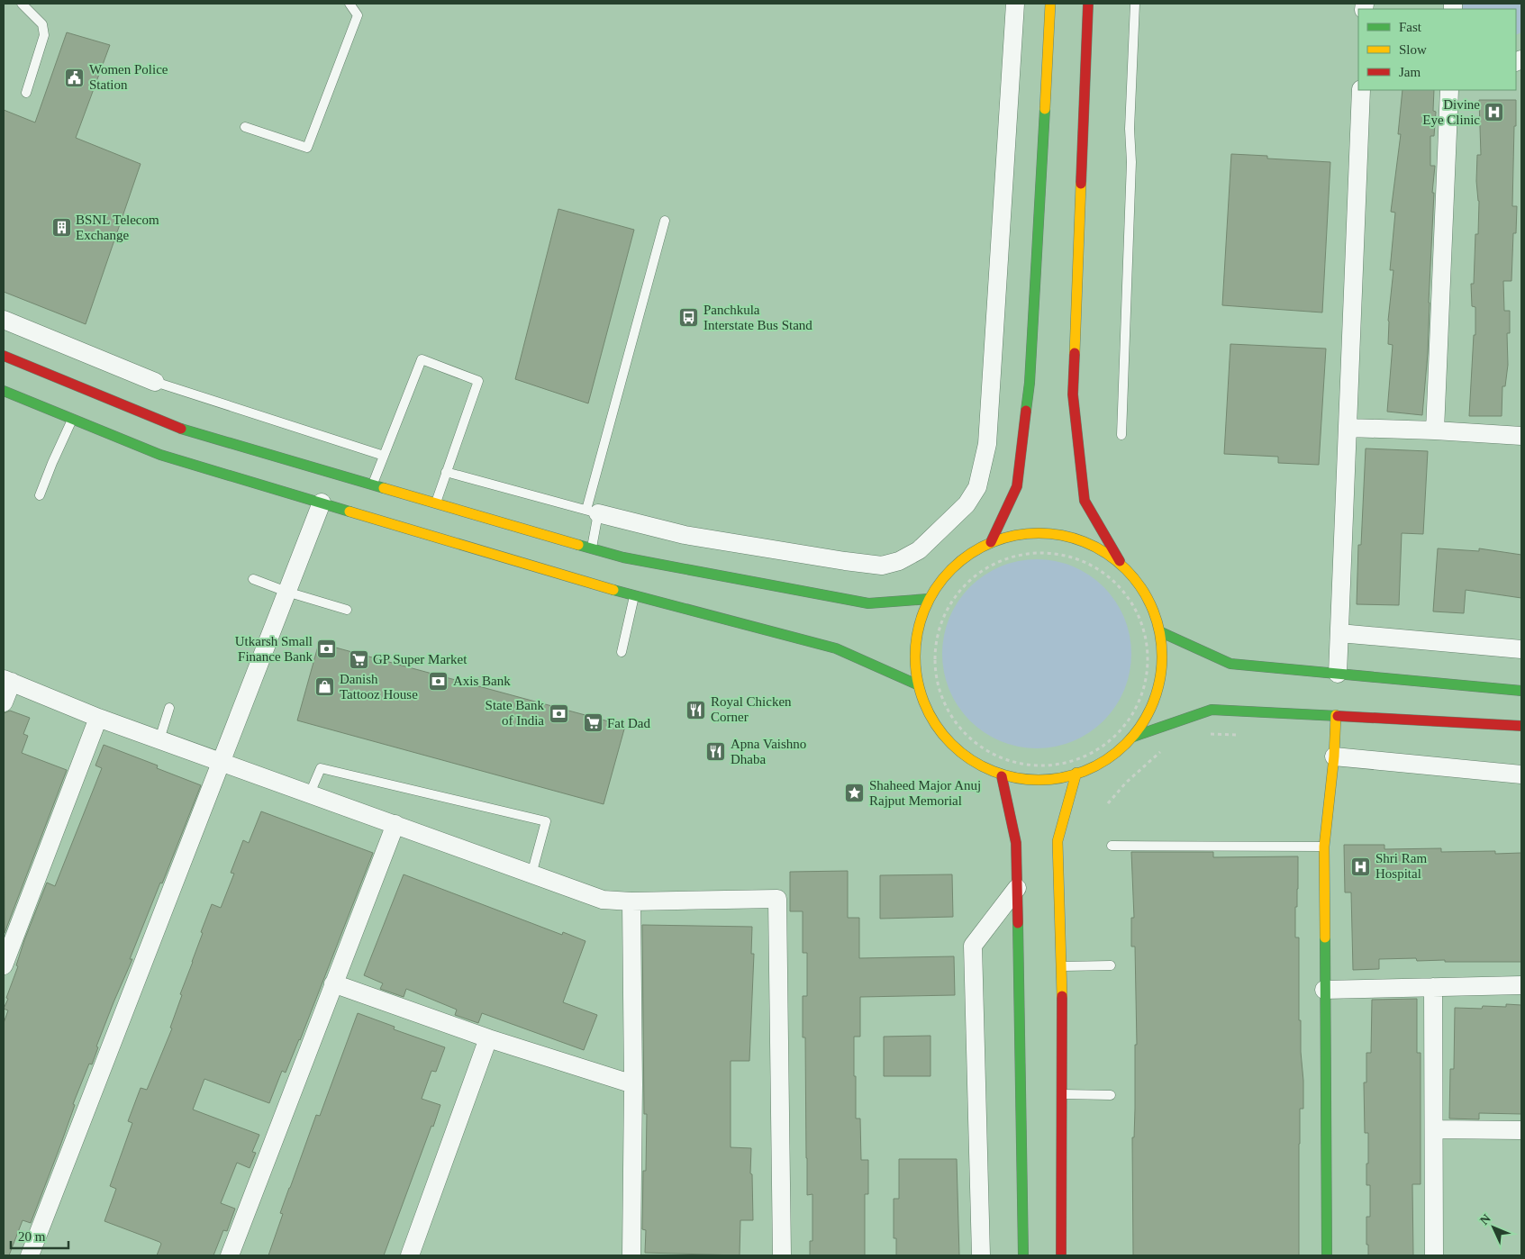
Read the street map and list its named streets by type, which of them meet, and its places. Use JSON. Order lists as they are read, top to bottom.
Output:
{
  "places": {
    "public building": ["Women Police Station"],
    "hospital": ["Divine Eye Clinic", "Shri Ram Hospital"],
    "building": ["BSNL Telecom Exchange"],
    "bus stop": ["Panchkula Interstate Bus Stand"],
    "bank": ["Utkarsh Small Finance Bank", "Axis Bank", "State Bank of India"],
    "supermarket": ["GP Super Market", "Fat Dad"],
    "shop": ["Danish Tattooz House"],
    "restaurant": ["Royal Chicken Corner", "Apna Vaishno Dhaba"],
    "place": ["Shaheed Major Anuj Rajput Memorial"]
  },
  "legend": ["Fast", "Slow", "Jam"],
  "scale_bar": "20 m",
  "north": "top left"
}
